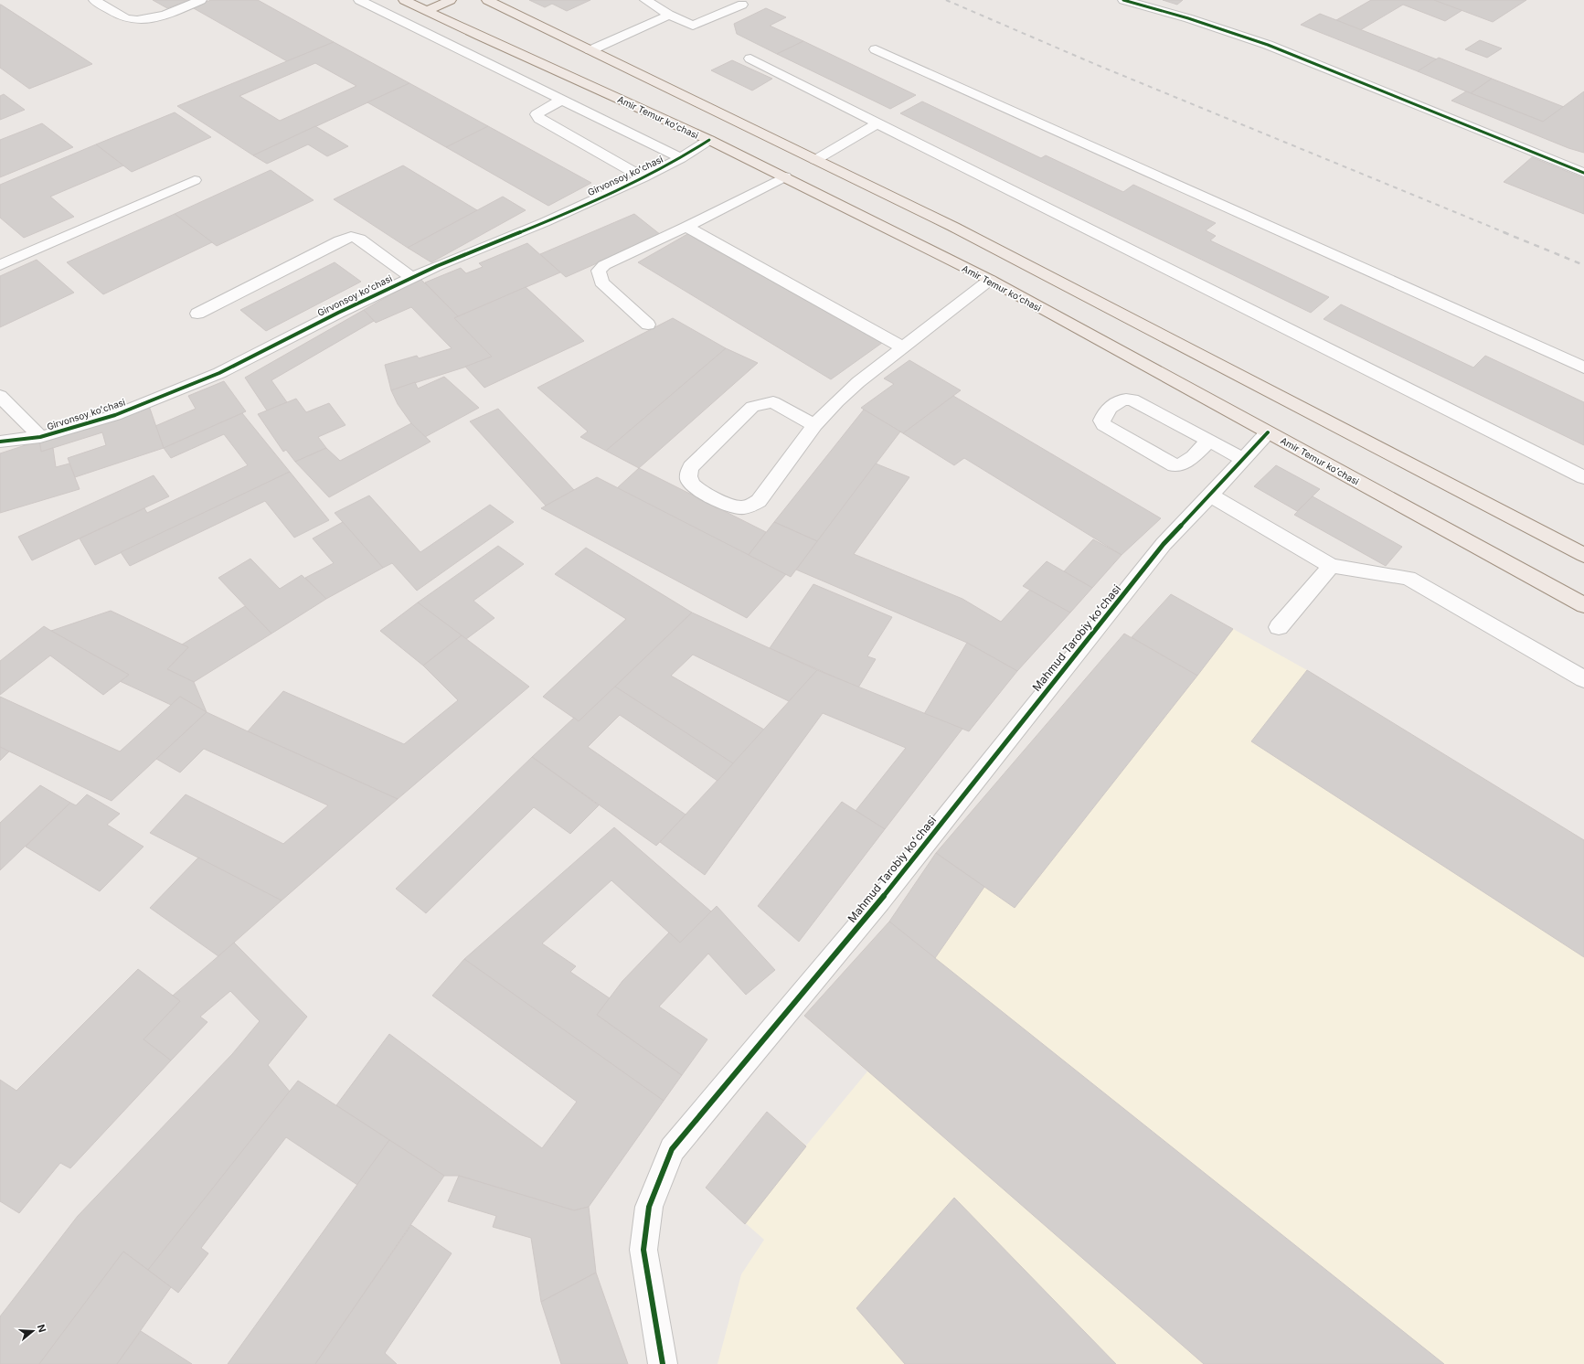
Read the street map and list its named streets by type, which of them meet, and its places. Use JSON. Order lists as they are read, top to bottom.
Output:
{
  "streets": {
    "main road": ["Amir Temur koʻchasi"],
    "street": ["Girvonsoy koʻchasi", "Mahmud Tarobiy koʻchasi"]
  },
  "crossings": [
    ["Amir Temur koʻchasi", "Girvonsoy koʻchasi"],
    ["Amir Temur koʻchasi", "Mahmud Tarobiy koʻchasi"]
  ],
  "north": "right"
}
